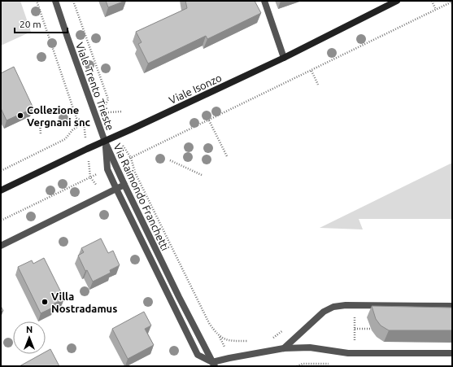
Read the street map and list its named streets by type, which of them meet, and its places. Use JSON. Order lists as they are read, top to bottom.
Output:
{
  "streets": {
    "main road": ["Viale Isonzo"],
    "street": ["Viale Trento Trieste", "Via Raimondo Franchetti"]
  },
  "crossings": [
    ["Viale Trento Trieste", "Viale Isonzo"],
    ["Viale Trento Trieste", "Via Raimondo Franchetti"],
    ["Viale Isonzo", "Via Raimondo Franchetti"]
  ],
  "places": ["Collezione Vergnani snc", "Villa Nostradamus"],
  "scale_bar": "20 m",
  "north": "top"
}
